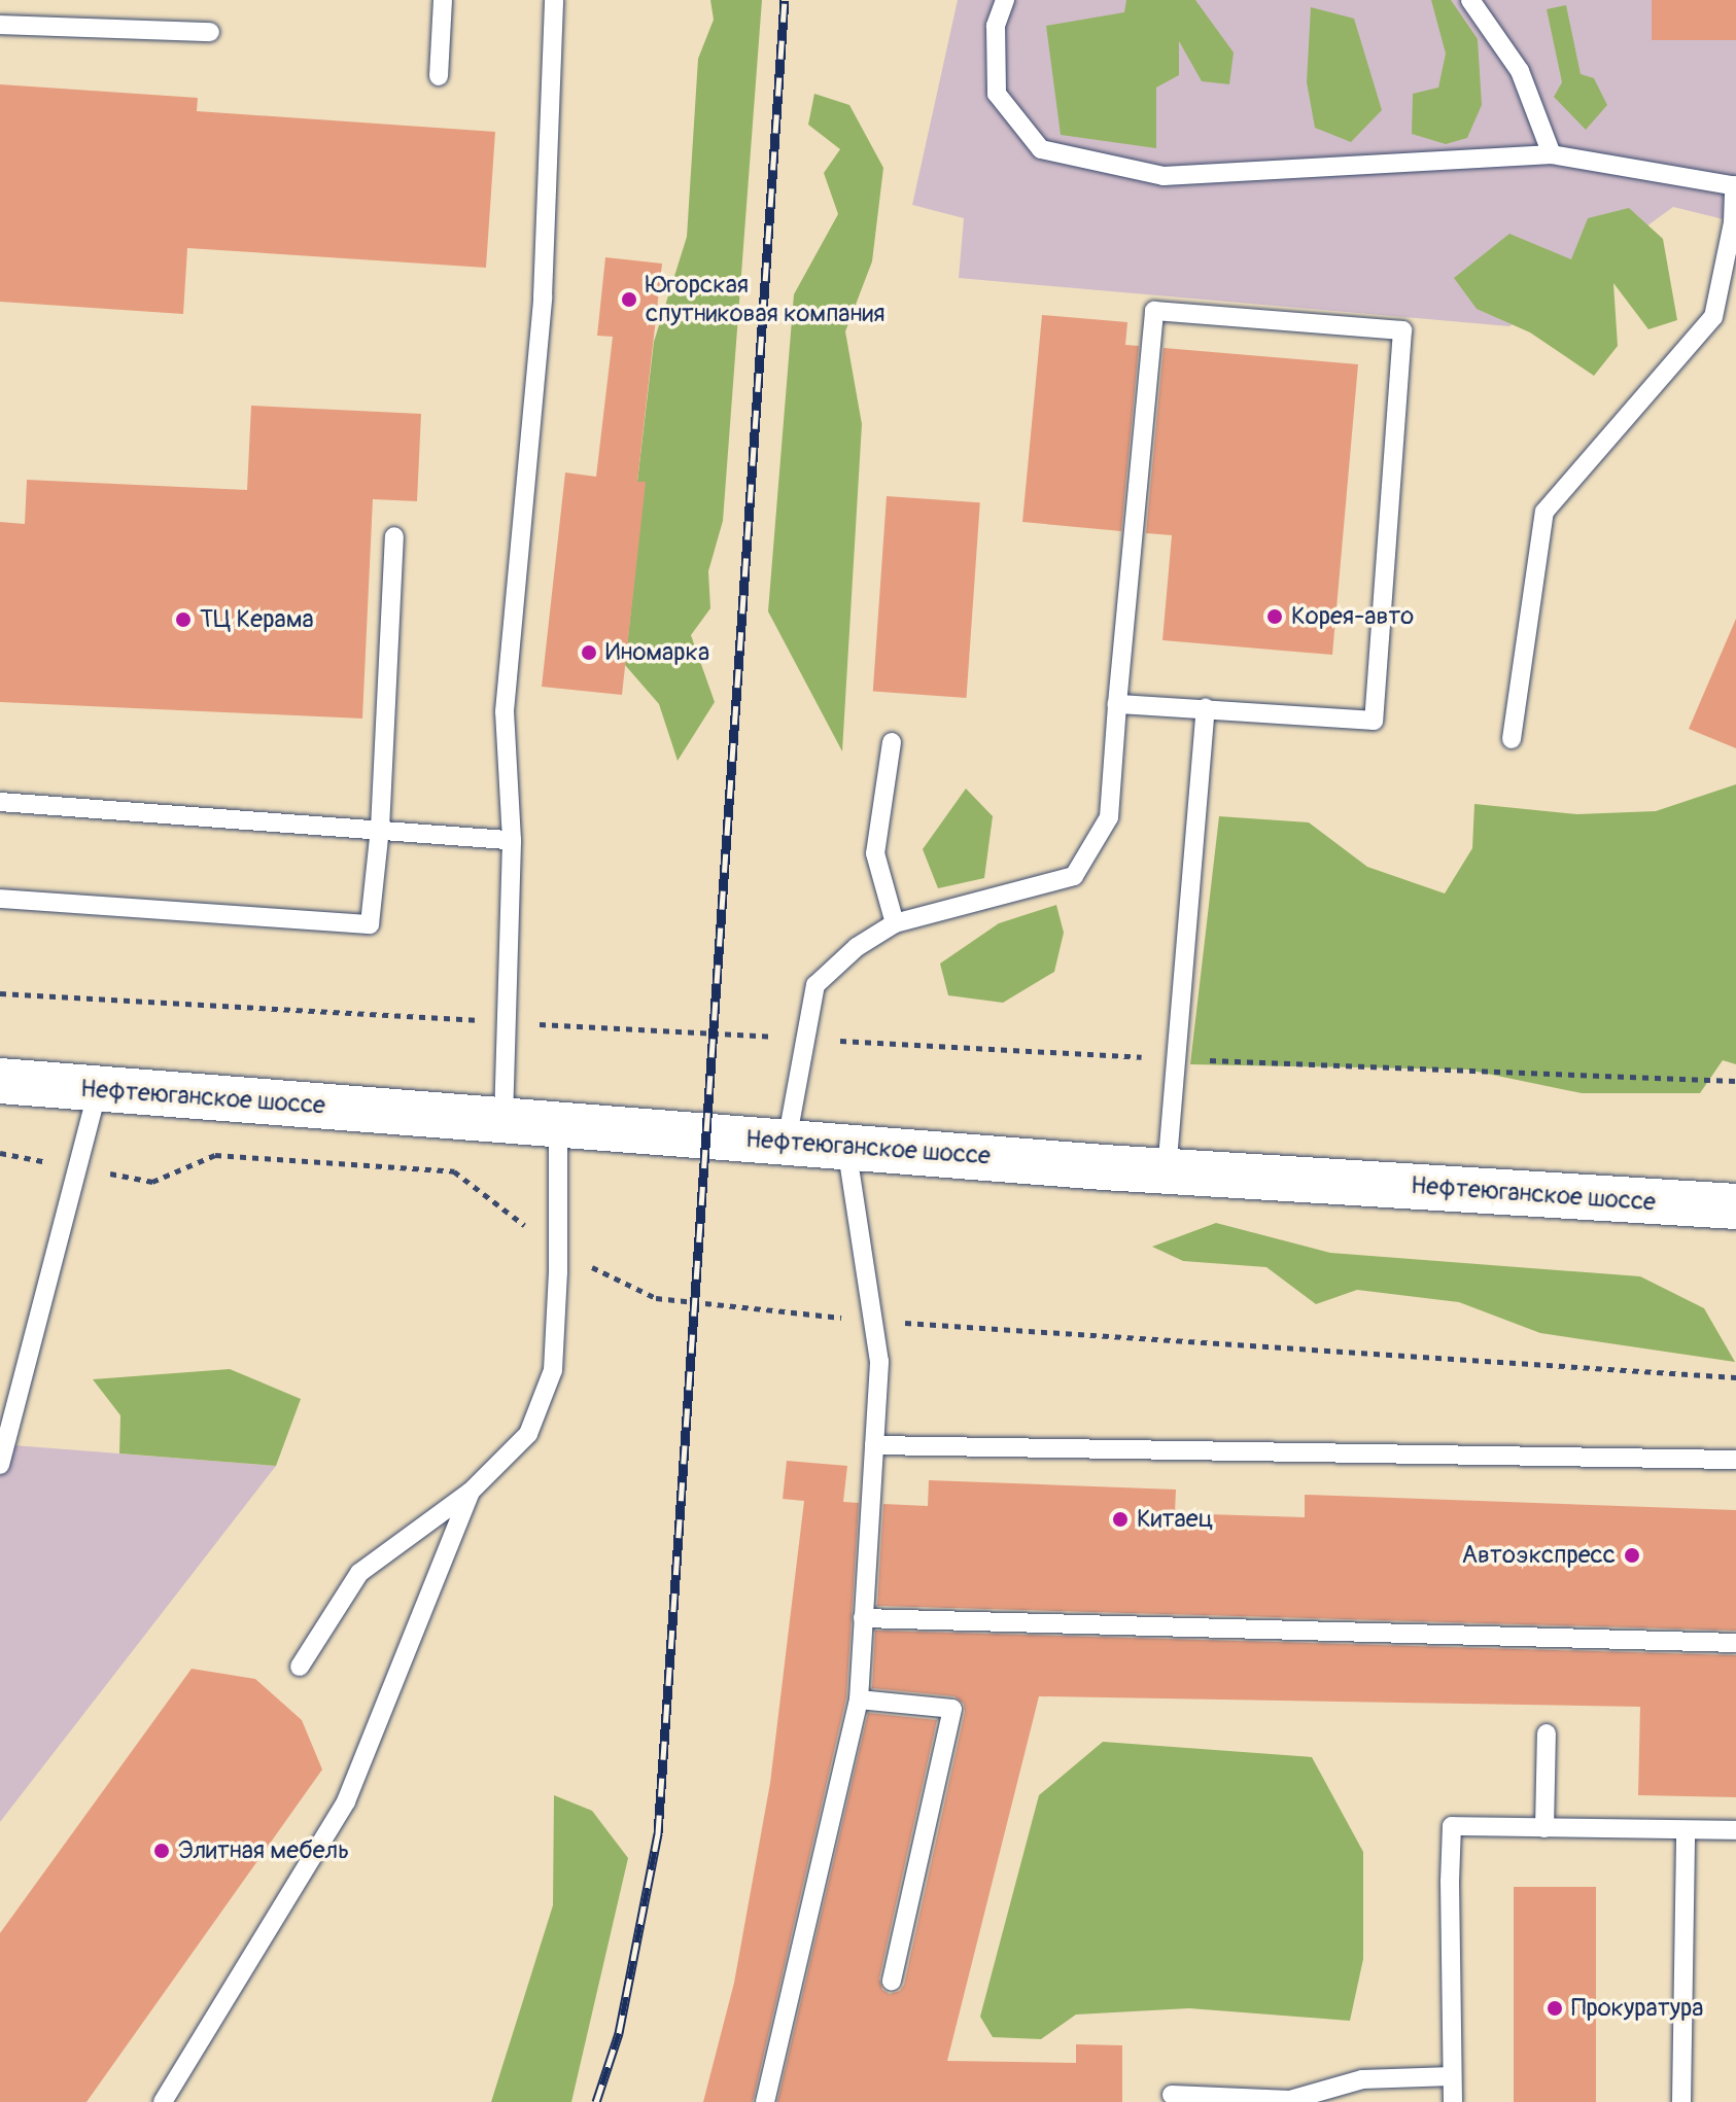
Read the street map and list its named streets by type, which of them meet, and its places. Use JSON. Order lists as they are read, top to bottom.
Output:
{
  "streets": {
    "main road": ["Нефтеюганское шоссе"]
  },
  "places": [
    "Югорская спутниковая компания",
    "Корея-авто",
    "ТЦ Керама",
    "Иномарка",
    "Китаец",
    "Автоэкспресс",
    "Элитная мебель",
    "Прокуратура"
  ]
}
